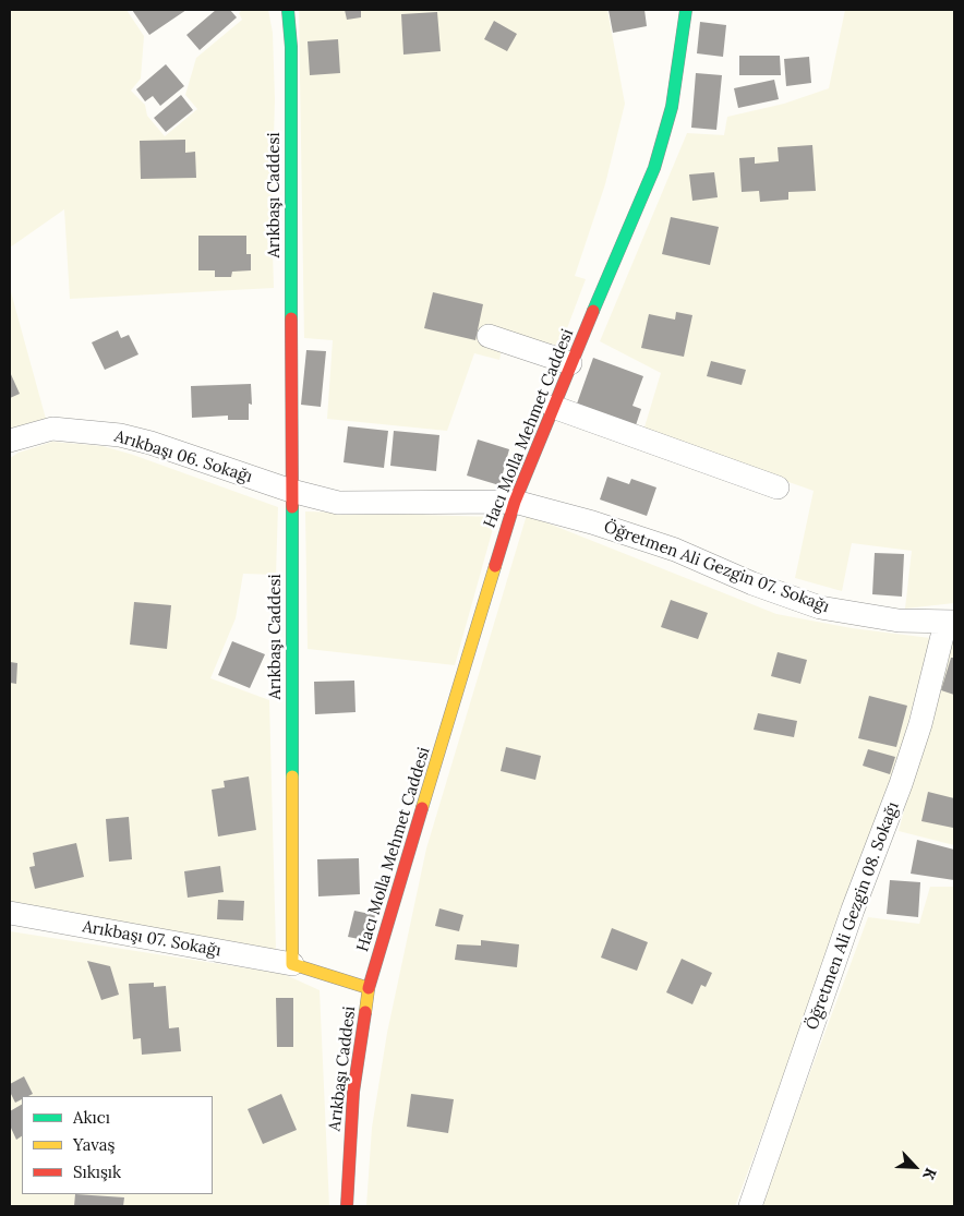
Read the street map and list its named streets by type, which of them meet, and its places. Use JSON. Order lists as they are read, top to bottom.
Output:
{
  "streets": {
    "street": [
      "Arıkbaşı Caddesi",
      "Hacı Molla Mehmet Caddesi",
      "Arıkbaşı 06. Sokağı",
      "Öğretmen Ali Gezgin 07. Sokağı",
      "Öğretmen Ali Gezgin 08. Sokağı",
      "Arıkbaşı 07. Sokağı"
    ]
  },
  "crossings": [
    ["Arıkbaşı Caddesi", "Hacı Molla Mehmet Caddesi"],
    ["Arıkbaşı Caddesi", "Arıkbaşı 06. Sokağı"],
    ["Arıkbaşı Caddesi", "Arıkbaşı 07. Sokağı"],
    ["Hacı Molla Mehmet Caddesi", "Arıkbaşı 06. Sokağı"],
    ["Hacı Molla Mehmet Caddesi", "Öğretmen Ali Gezgin 07. Sokağı"],
    ["Arıkbaşı 06. Sokağı", "Öğretmen Ali Gezgin 07. Sokağı"],
    ["Öğretmen Ali Gezgin 07. Sokağı", "Öğretmen Ali Gezgin 08. Sokağı"]
  ],
  "legend": ["Akıcı", "Yavaş", "Sıkışık"],
  "north": "bottom right"
}
